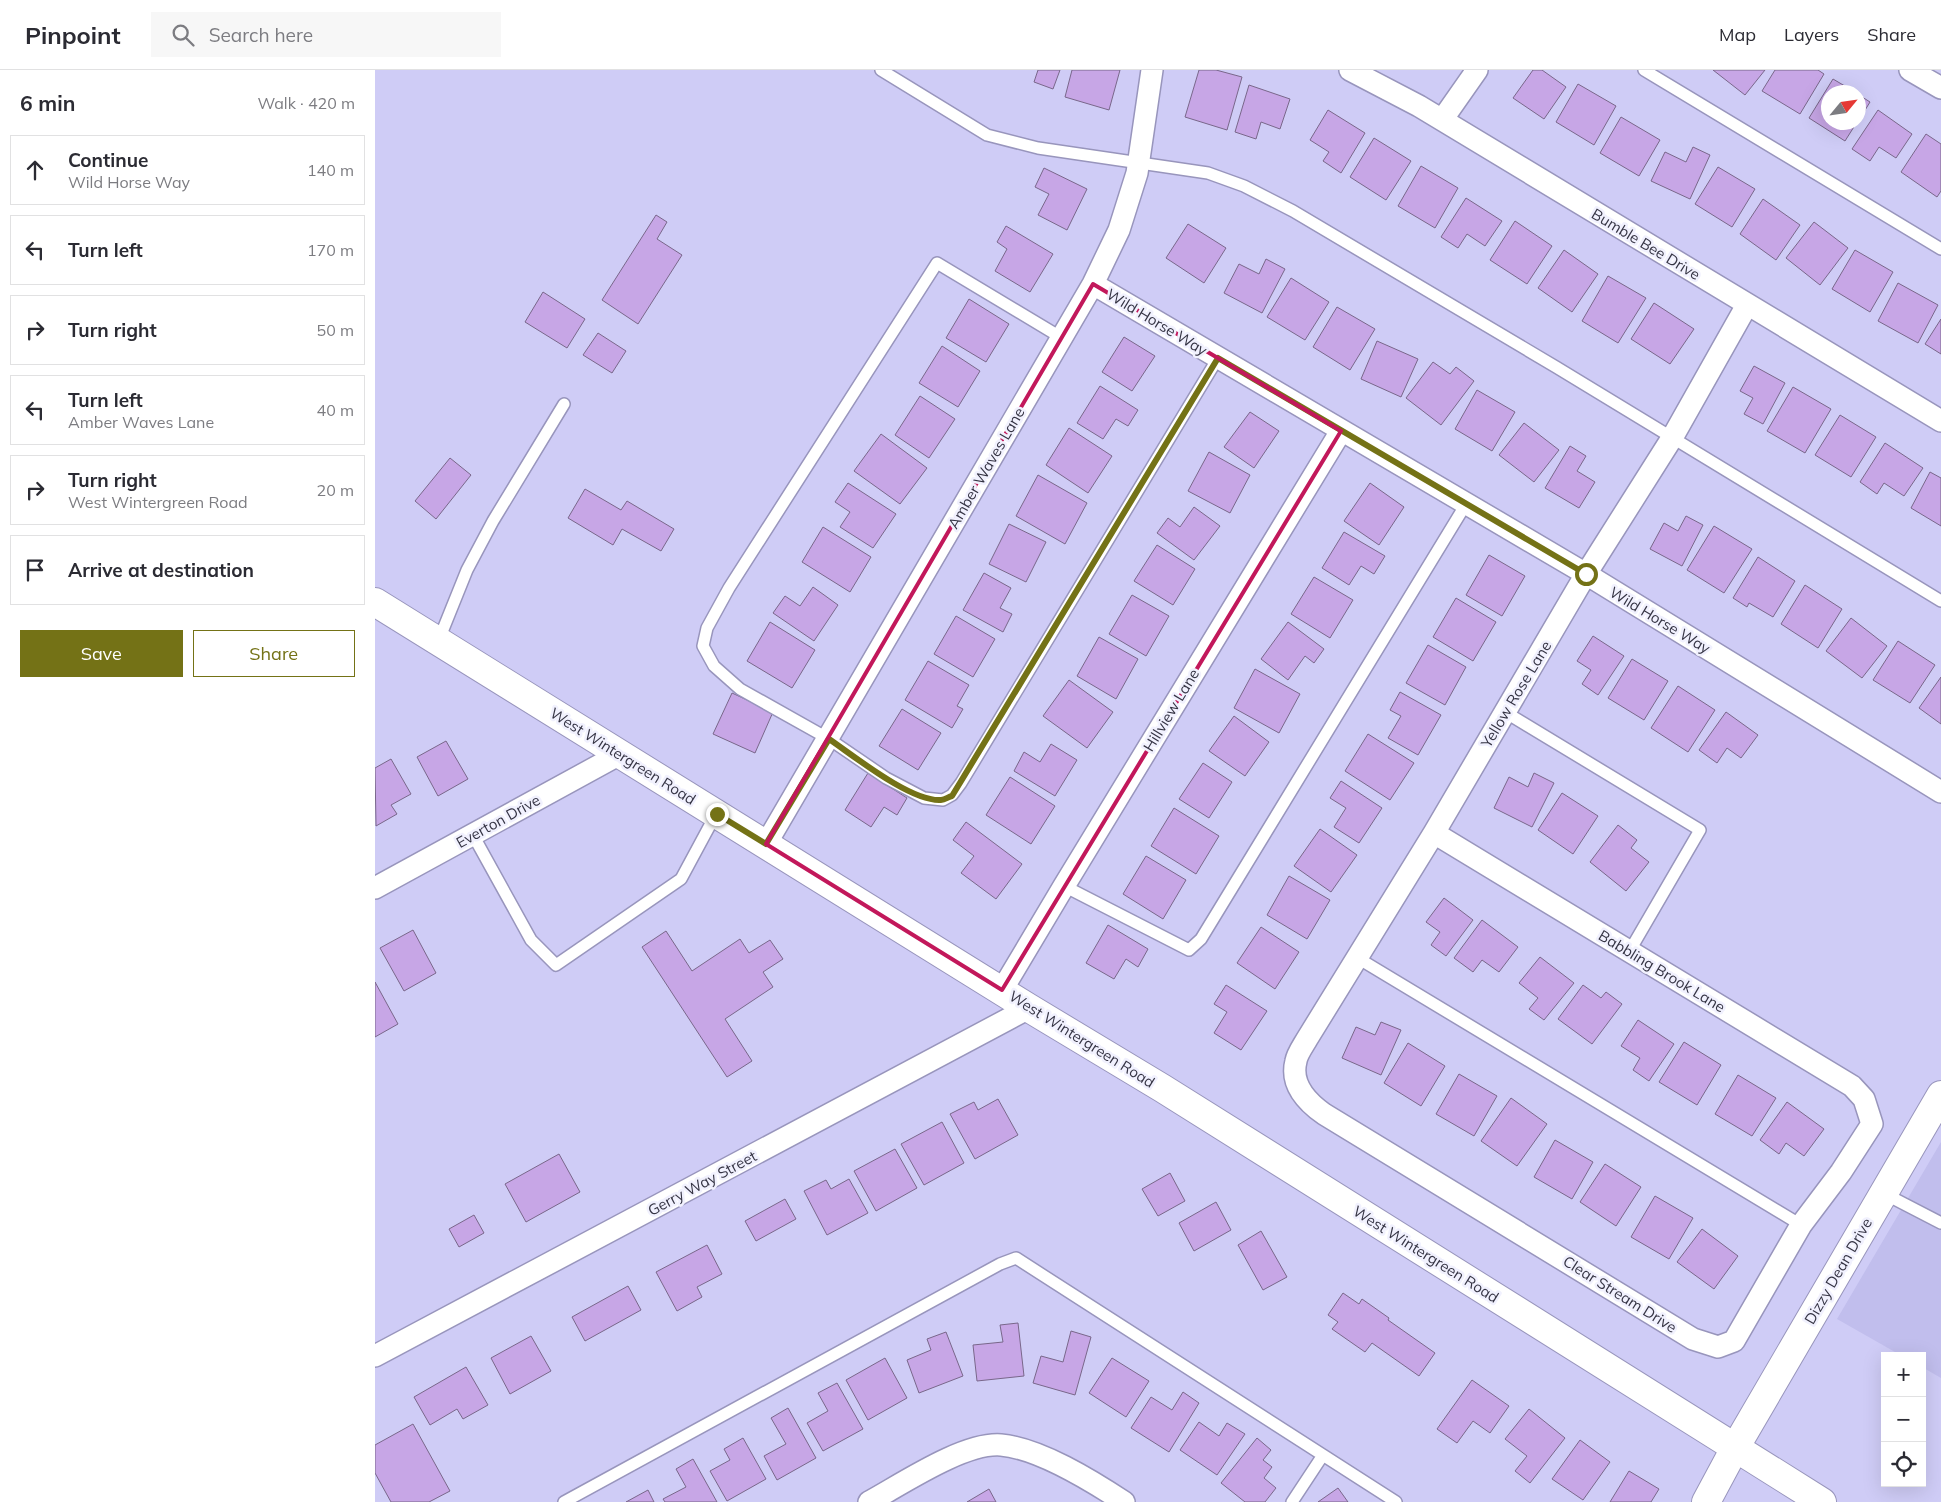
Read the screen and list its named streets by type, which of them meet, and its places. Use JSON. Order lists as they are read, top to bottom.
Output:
{
  "streets": {
    "main road": ["West Wintergreen Road", "Dizzy Dean Drive"],
    "street": [
      "Bumble Bee Drive",
      "Wild Horse Way",
      "Amber Waves Lane",
      "Yellow Rose Lane",
      "Hillview Lane",
      "Everton Drive",
      "Babbling Brook Lane",
      "Gerry Way Street",
      "Clear Stream Drive"
    ]
  },
  "crossings": [
    ["Bumble Bee Drive", "Yellow Rose Lane"],
    ["Wild Horse Way", "Amber Waves Lane"],
    ["Wild Horse Way", "Yellow Rose Lane"],
    ["Wild Horse Way", "Hillview Lane"],
    ["Amber Waves Lane", "West Wintergreen Road"],
    ["Yellow Rose Lane", "Babbling Brook Lane"],
    ["Yellow Rose Lane", "Clear Stream Drive"],
    ["Hillview Lane", "West Wintergreen Road"],
    ["West Wintergreen Road", "Everton Drive"],
    ["West Wintergreen Road", "Gerry Way Street"],
    ["West Wintergreen Road", "Dizzy Dean Drive"],
    ["Babbling Brook Lane", "Clear Stream Drive"]
  ],
  "north": "top right",
  "page": {
    "header": "Pinpoint",
    "search": "Search here",
    "nav": ["Map", "Layers", "Share"],
    "heading": ["6 min", "Walk · 420 m"],
    "list": [
      ["Continue", "Wild Horse Way", "140 m"],
      ["Turn left", "170 m"],
      ["Turn right", "50 m"],
      ["Turn left", "Amber Waves Lane", "40 m"],
      ["Turn right", "West Wintergreen Road", "20 m"],
      "Arrive at destination"
    ],
    "buttons": ["Save", "Share"],
    "map_buttons": ["+", "−"]
  }
}
